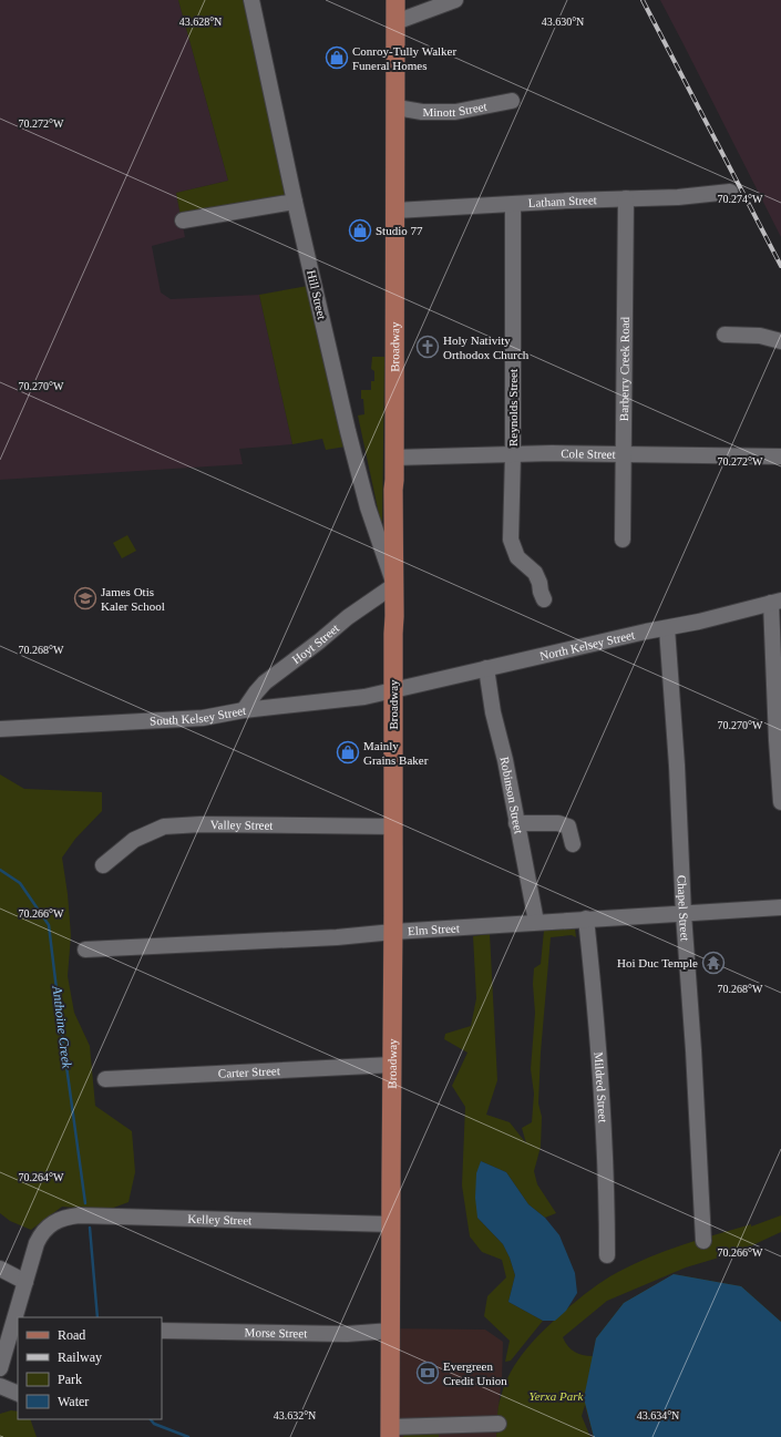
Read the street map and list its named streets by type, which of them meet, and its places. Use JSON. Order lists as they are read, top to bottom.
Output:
{
  "streets": {
    "main road": ["Broadway"],
    "street": [
      "Minott Street",
      "Latham Street",
      "Hill Street",
      "Barberry Creek Road",
      "Reynolds Street",
      "Cole Street",
      "Hoyt Street",
      "North Kelsey Street",
      "South Kelsey Street",
      "Robinson Street",
      "Valley Street",
      "Chapel Street",
      "Elm Street",
      "Carter Street",
      "Mildred Street",
      "Kelley Street",
      "Morse Street"
    ]
  },
  "crossings": [
    ["Minott Street", "Broadway"],
    ["Latham Street", "Broadway"],
    ["Latham Street", "Barberry Creek Road"],
    ["Latham Street", "Reynolds Street"],
    ["Hill Street", "Broadway"],
    ["Hill Street", "Hoyt Street"],
    ["Broadway", "Cole Street"],
    ["Broadway", "Hoyt Street"],
    ["Broadway", "North Kelsey Street"],
    ["Broadway", "South Kelsey Street"],
    ["Broadway", "Valley Street"],
    ["Broadway", "Elm Street"],
    ["Broadway", "Carter Street"],
    ["Broadway", "Kelley Street"],
    ["Broadway", "Morse Street"],
    ["Barberry Creek Road", "Cole Street"],
    ["Reynolds Street", "Cole Street"],
    ["Hoyt Street", "South Kelsey Street"],
    ["North Kelsey Street", "South Kelsey Street"],
    ["North Kelsey Street", "Robinson Street"],
    ["North Kelsey Street", "Chapel Street"],
    ["Robinson Street", "Elm Street"],
    ["Chapel Street", "Elm Street"],
    ["Elm Street", "Mildred Street"]
  ],
  "water": ["Anthoine Creek"],
  "parks": ["Yerxa Park"],
  "places": {
    "shop": ["Conroy-Tully Walker Funeral Homes", "Studio 77", "Mainly Grains Baker"],
    "church": ["Holy Nativity Orthodox Church"],
    "school or university": ["James Otis Kaler School"],
    "temple": ["Hoi Duc Temple"],
    "bank": ["Evergreen Credit Union"]
  },
  "legend": [
    "Road",
    "Railway",
    "Park",
    "Water"
  ],
  "coordinates": [
    "43.628°N",
    "43.630°N",
    "70.272°W",
    "70.274°W",
    "70.270°W",
    "70.268°W",
    "70.266°W",
    "70.264°W",
    "43.632°N",
    "43.634°N"
  ]
}
